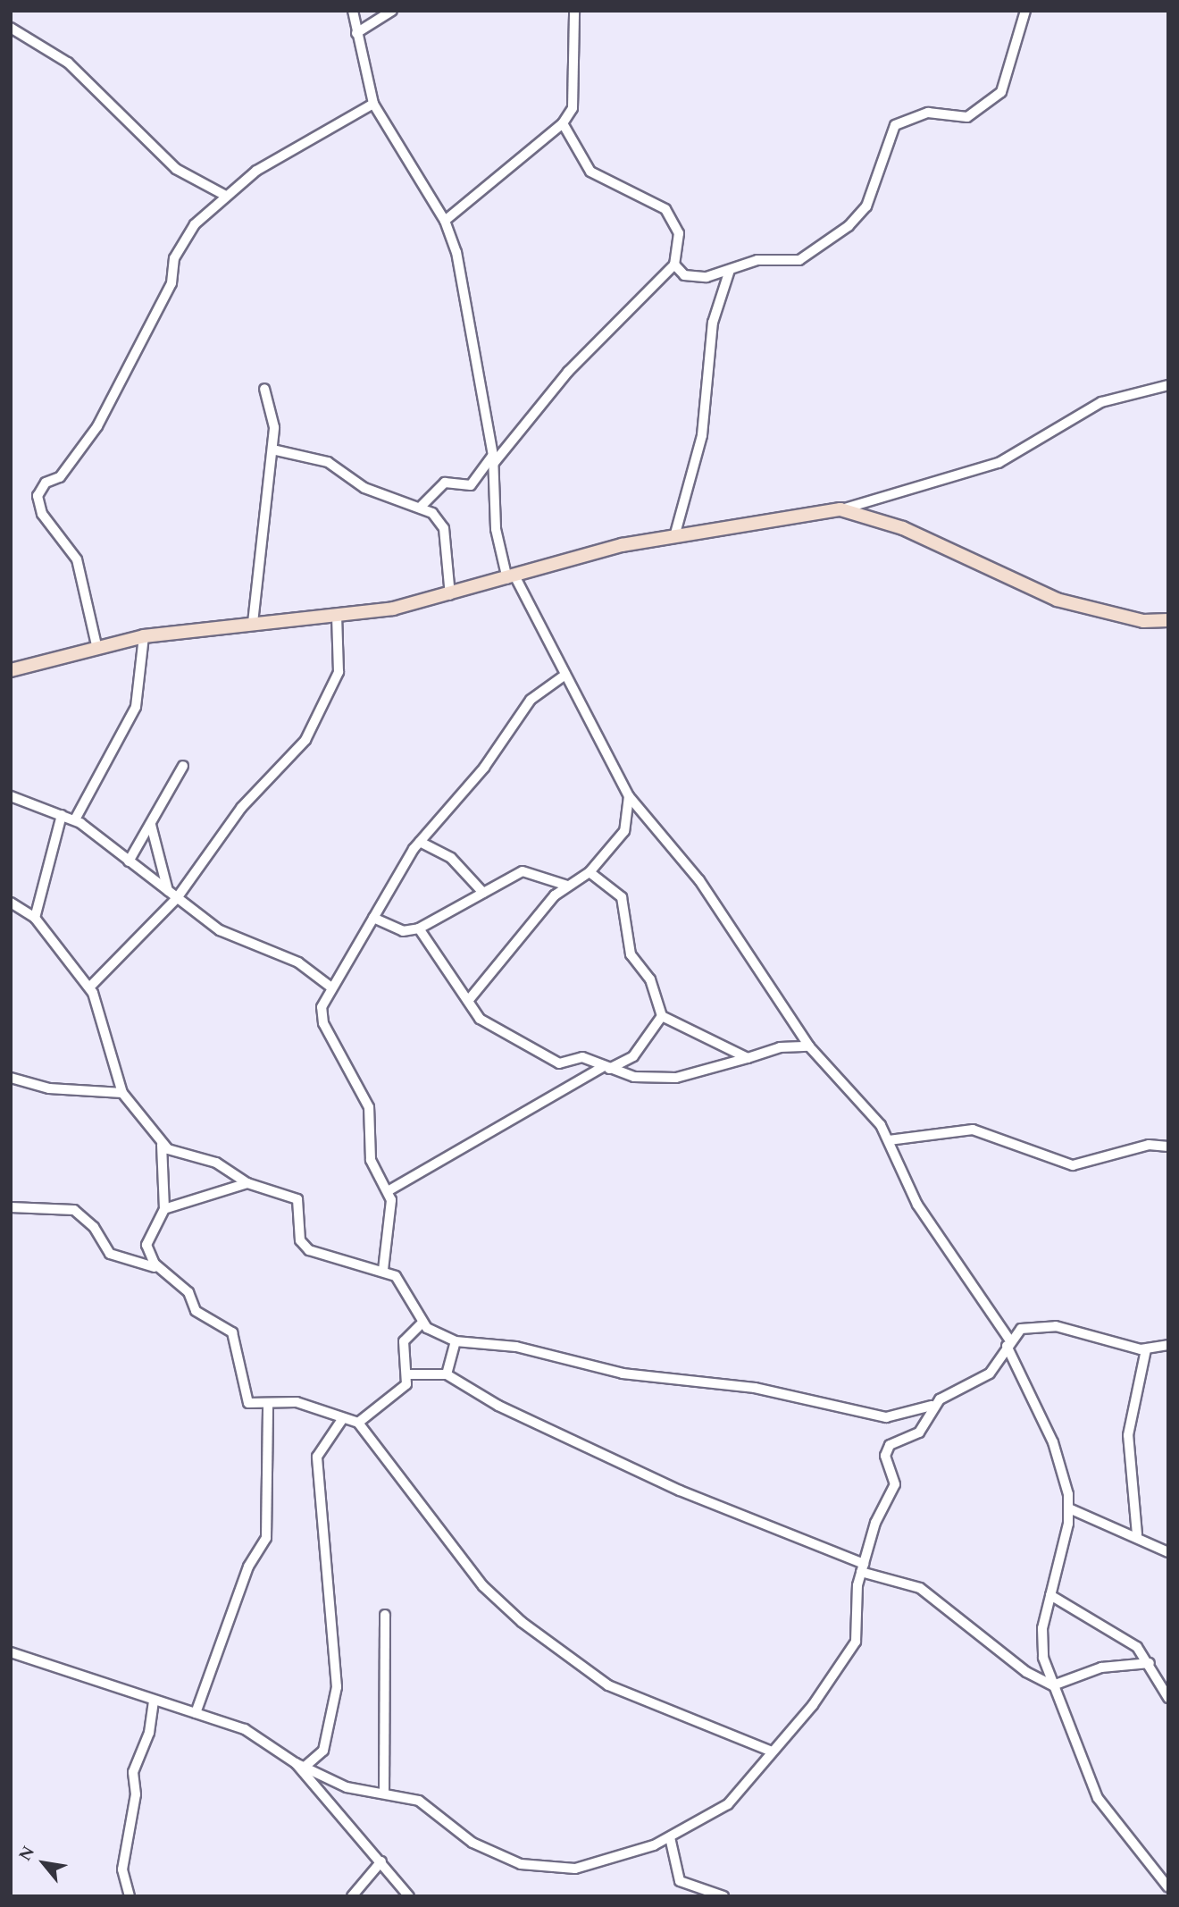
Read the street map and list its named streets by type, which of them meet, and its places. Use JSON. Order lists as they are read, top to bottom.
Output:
{
  "north": "top left"
}
